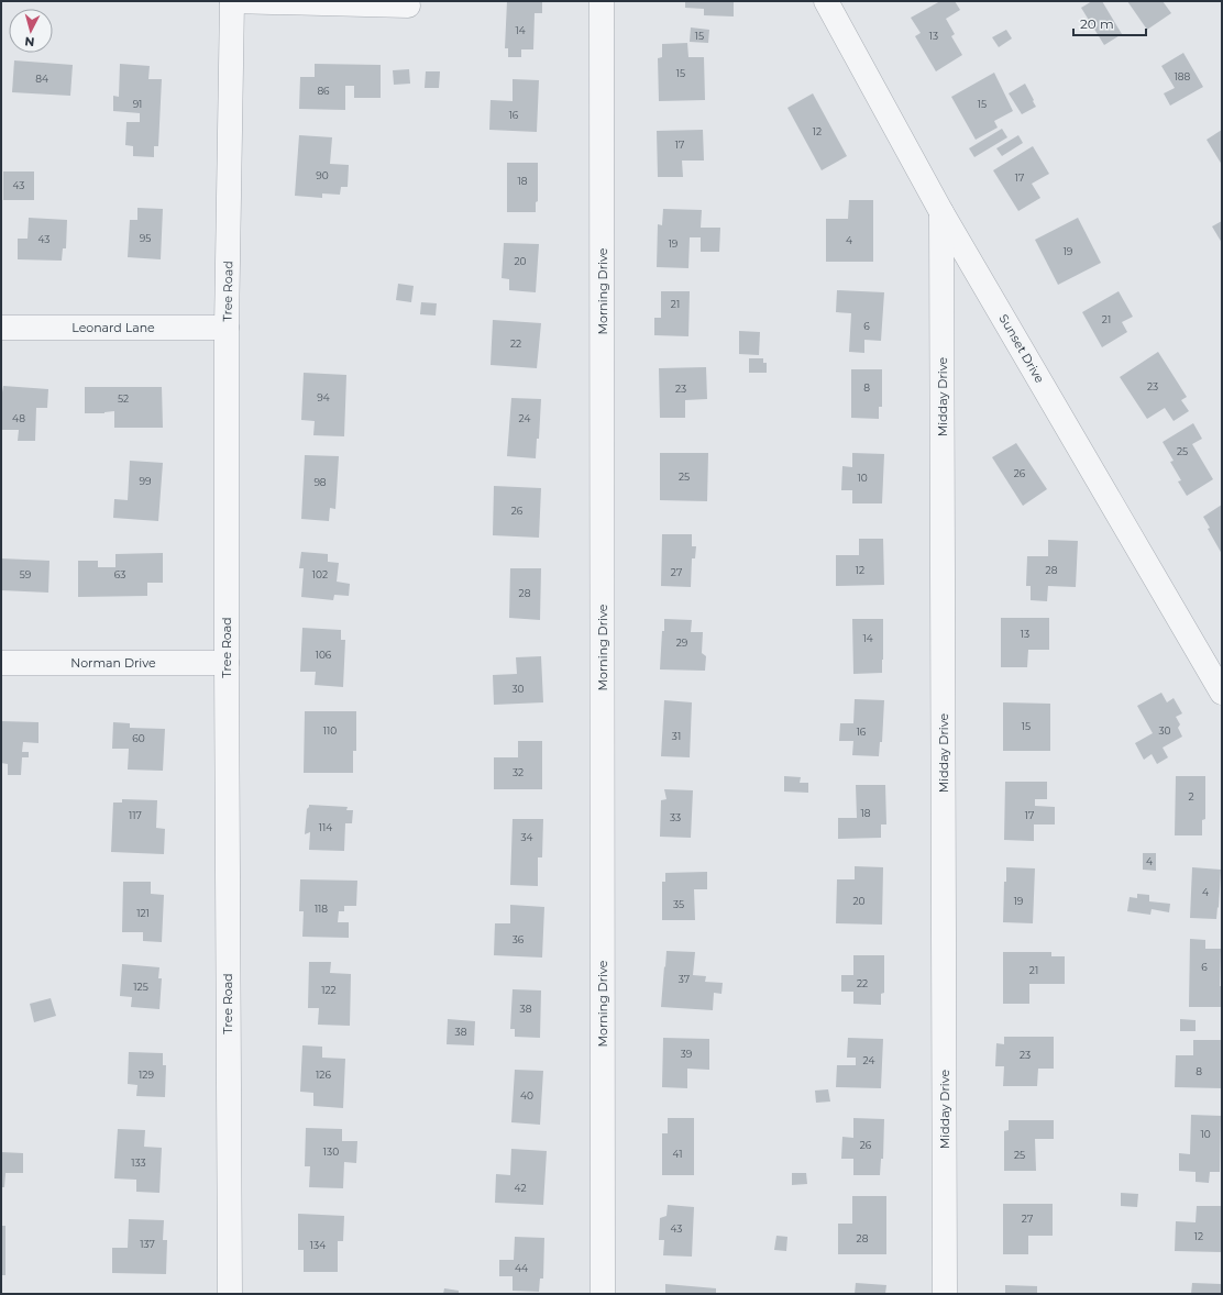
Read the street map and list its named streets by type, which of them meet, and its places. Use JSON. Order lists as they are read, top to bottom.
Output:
{
  "streets": {
    "street": [
      "Tree Road",
      "Morning Drive",
      "Leonard Lane",
      "Sunset Drive",
      "Midday Drive",
      "Norman Drive"
    ]
  },
  "crossings": [
    ["Tree Road", "Leonard Lane"],
    ["Tree Road", "Norman Drive"],
    ["Sunset Drive", "Midday Drive"]
  ],
  "house_numbers": [
    "14",
    "15",
    "13",
    "15",
    "188",
    "84",
    "86",
    "91",
    "15",
    "16",
    "12",
    "17",
    "90",
    "17",
    "18",
    "43",
    "95",
    "43",
    "4",
    "19",
    "19",
    "20",
    "21",
    "21",
    "6",
    "22",
    "23",
    "8",
    "23",
    "94",
    "52",
    "48",
    "24",
    "25",
    "26",
    "25",
    "10",
    "99",
    "98",
    "26",
    "12",
    "28",
    "27",
    "59",
    "63",
    "102",
    "28",
    "13",
    "14",
    "29",
    "106",
    "30",
    "15",
    "110",
    "30",
    "16",
    "31",
    "60",
    "32",
    "2",
    "18",
    "117",
    "17",
    "33",
    "114",
    "34",
    "4",
    "4",
    "20",
    "19",
    "35",
    "118",
    "121",
    "36",
    "6",
    "21",
    "37",
    "22",
    "125",
    "122",
    "38",
    "38",
    "39",
    "23",
    "24",
    "8",
    "129",
    "126",
    "40",
    "10",
    "26",
    "130",
    "41",
    "25",
    "133",
    "42",
    "27",
    "43",
    "12",
    "28",
    "137",
    "134",
    "44"
  ],
  "scale_bar": "20 m",
  "north": "bottom"
}
